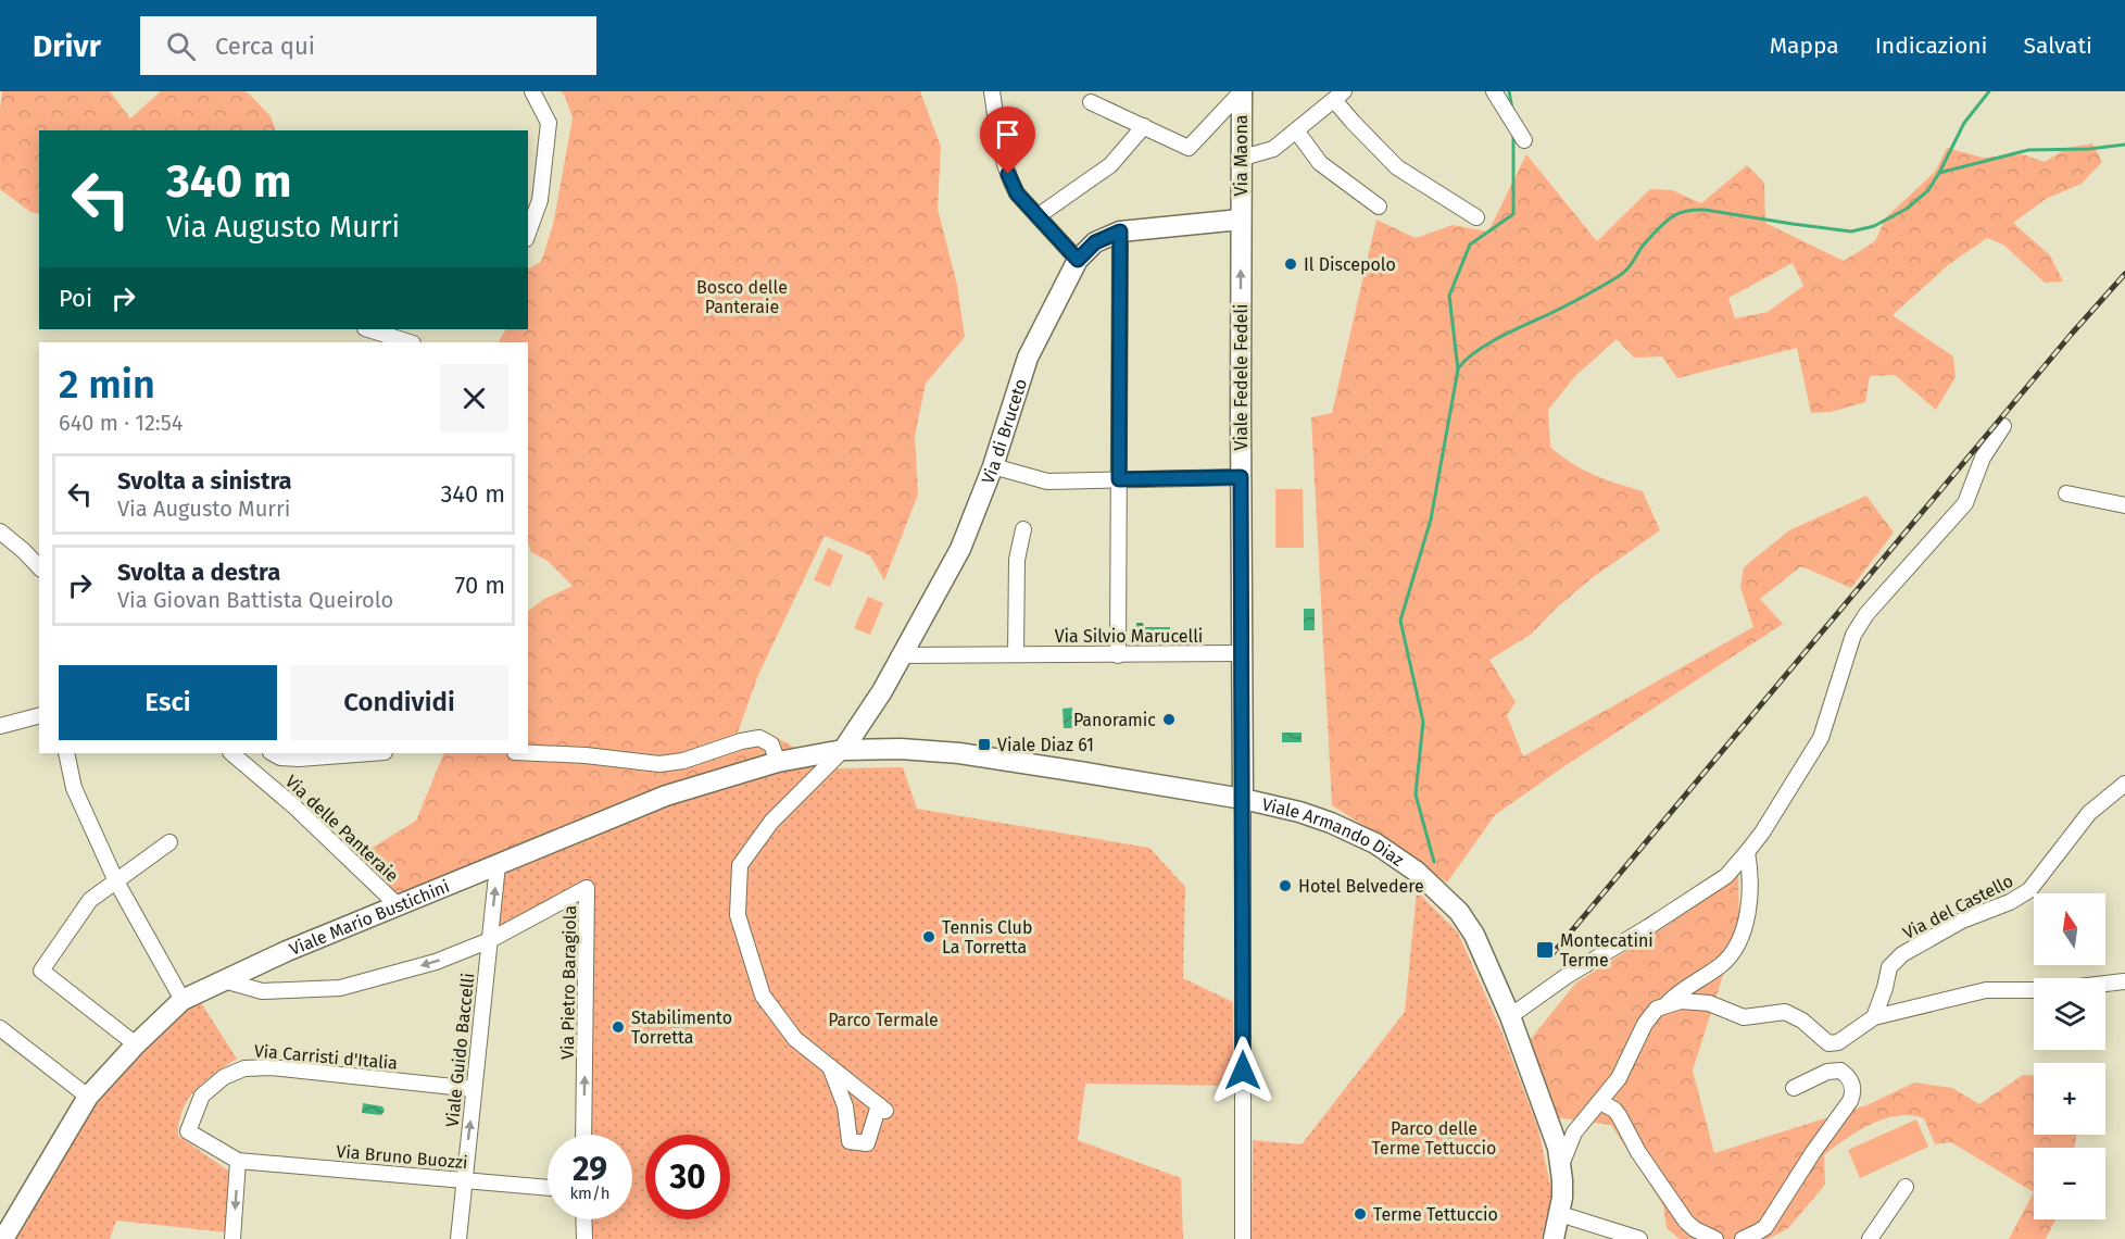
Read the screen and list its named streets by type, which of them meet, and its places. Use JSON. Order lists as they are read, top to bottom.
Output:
{
  "streets": {
    "main road": [
      "Via Maona",
      "Viale Fedele Fedeli",
      "Via di Bruceto",
      "Viale Armando Diaz",
      "Viale Mario Bustichini"
    ],
    "street": [
      "Via Silvio Marucelli",
      "Via delle Panteraie",
      "Via del Castello",
      "Via Pietro Baragiola",
      "Viale Guido Baccelli",
      "Via Carristi d'Italia",
      "Via Bruno Buozzi"
    ]
  },
  "crossings": [
    ["Via Maona", "Viale Fedele Fedeli"],
    ["Via Maona", "Via di Bruceto"],
    ["Viale Fedele Fedeli", "Via di Bruceto"],
    ["Viale Fedele Fedeli", "Via Silvio Marucelli"],
    ["Viale Fedele Fedeli", "Viale Armando Diaz"],
    ["Via di Bruceto", "Via Silvio Marucelli"],
    ["Via di Bruceto", "Viale Armando Diaz"],
    ["Via di Bruceto", "Viale Mario Bustichini"],
    ["Via delle Panteraie", "Viale Mario Bustichini"],
    ["Viale Armando Diaz", "Viale Mario Bustichini"],
    ["Viale Mario Bustichini", "Viale Guido Baccelli"],
    ["Via Pietro Baragiola", "Viale Guido Baccelli"],
    ["Viale Guido Baccelli", "Via Carristi d'Italia"],
    ["Viale Guido Baccelli", "Via Bruno Buozzi"],
    ["Via Carristi d'Italia", "Via Bruno Buozzi"]
  ],
  "one_way": ["Viale Guido Baccelli"],
  "parks": ["Bosco delle Panteraie", "Parco Termale", "Parco delle Terme Tettuccio"],
  "places": {
    "other": [
      "Il Discepolo",
      "Panoramic",
      "Hotel Belvedere",
      "Tennis Club La Torretta",
      "Stabilimento Torretta",
      "Terme Tettuccio"
    ],
    "transit": ["Viale Diaz 61", "Montecatini Terme"]
  },
  "north": "top",
  "page": {
    "header": "Drivr",
    "search": "Cerca qui",
    "nav": ["Mappa", "Indicazioni", "Salvati"],
    "turn": ["340 m", "Via Augusto Murri"],
    "then": "Poi",
    "heading": ["2 min", "640 m · 12:54"],
    "list": [
      {
        "name": "Svolta a sinistra",
        "note": "Via Augusto Murri",
        "value": "340 m"
      },
      {
        "name": "Svolta a destra",
        "note": "Via Giovan Battista Queirolo",
        "value": "70 m"
      }
    ],
    "buttons": ["Esci", "Condividi"],
    "map_buttons": ["+", "−"],
    "speed": "29 km/h",
    "limit": "30"
  }
}
